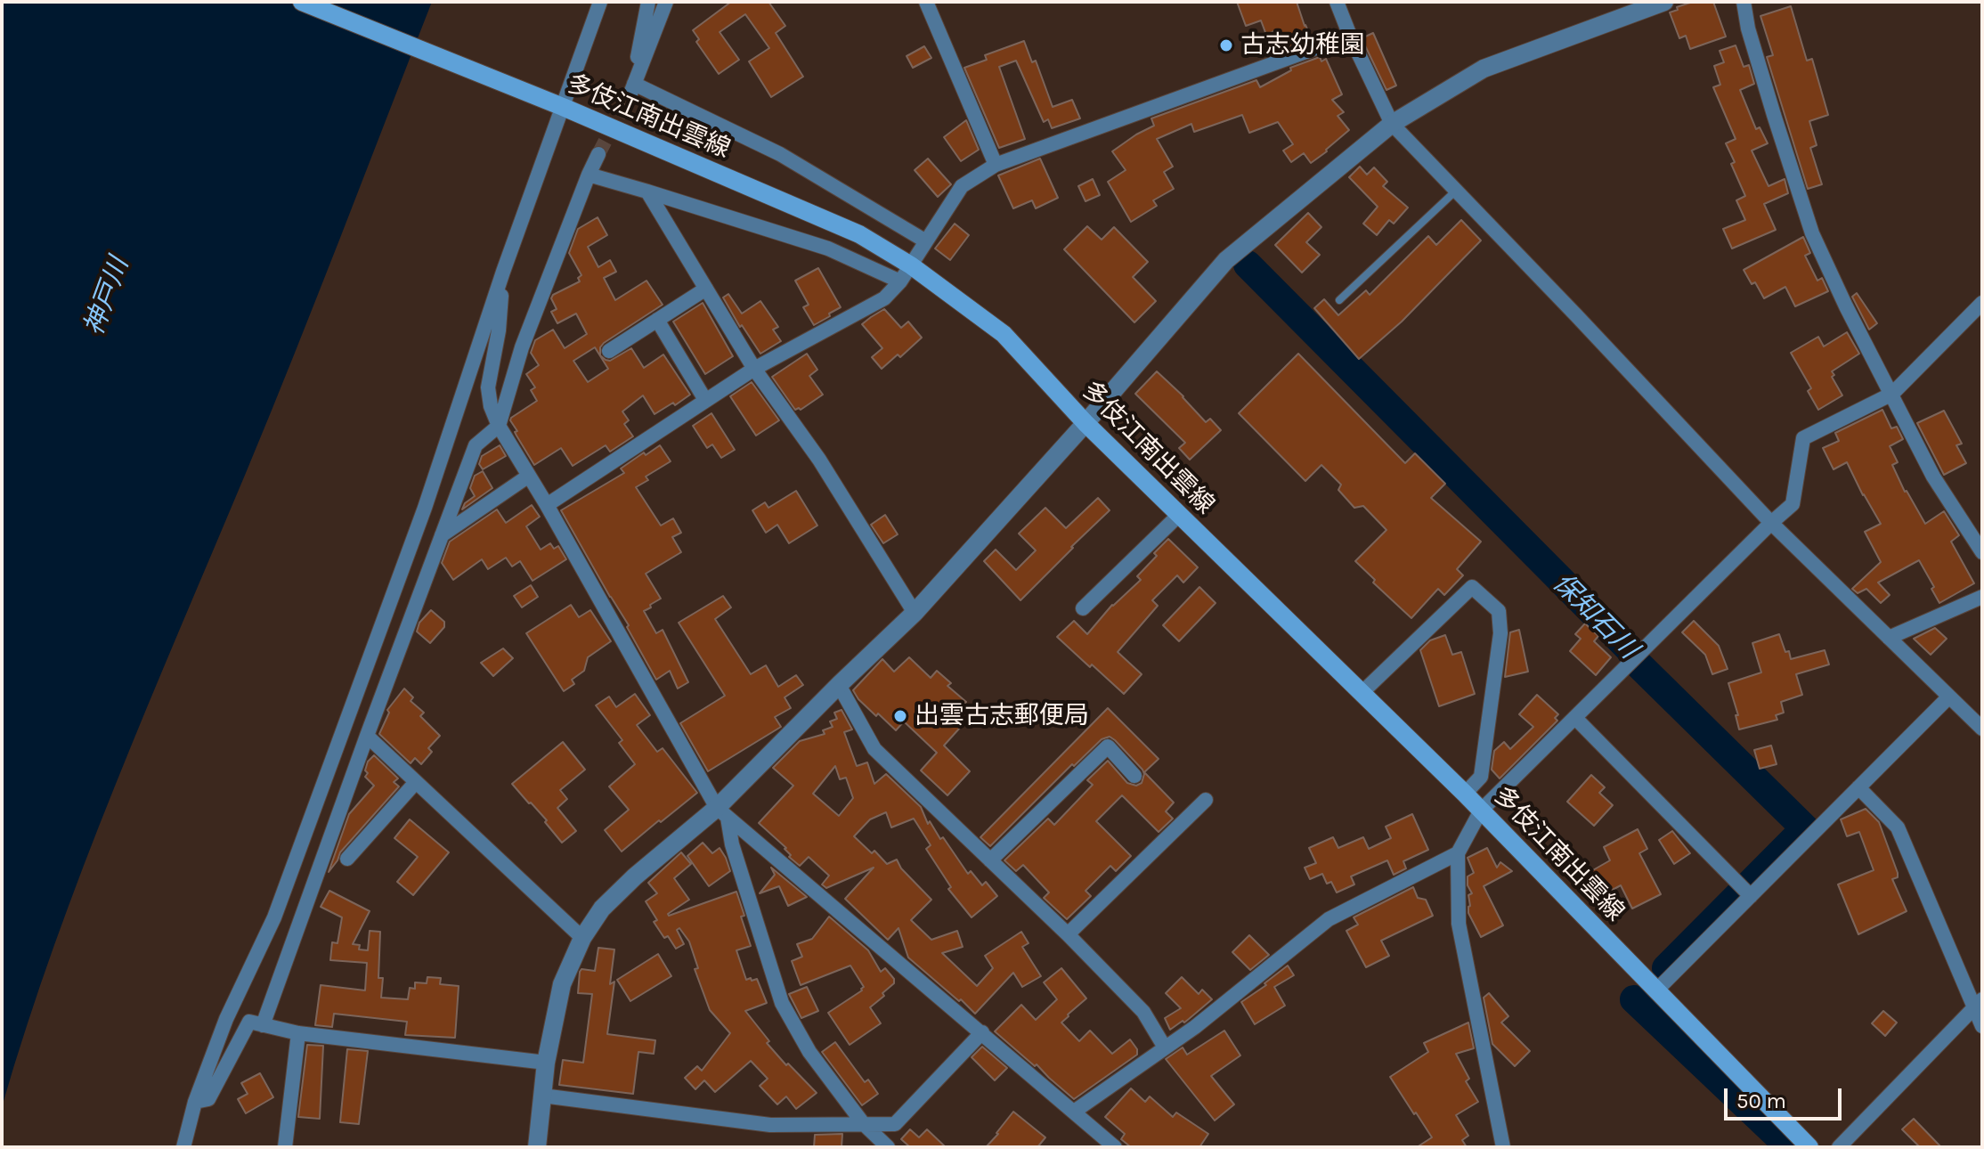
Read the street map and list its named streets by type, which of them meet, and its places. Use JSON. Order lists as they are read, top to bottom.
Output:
{
  "streets": {
    "main road": ["多伎江南出雲線"]
  },
  "water": ["神戸川", "保知石川"],
  "places": ["古志幼稚園", "出雲古志郵便局"],
  "scale_bar": "50 m"
}
